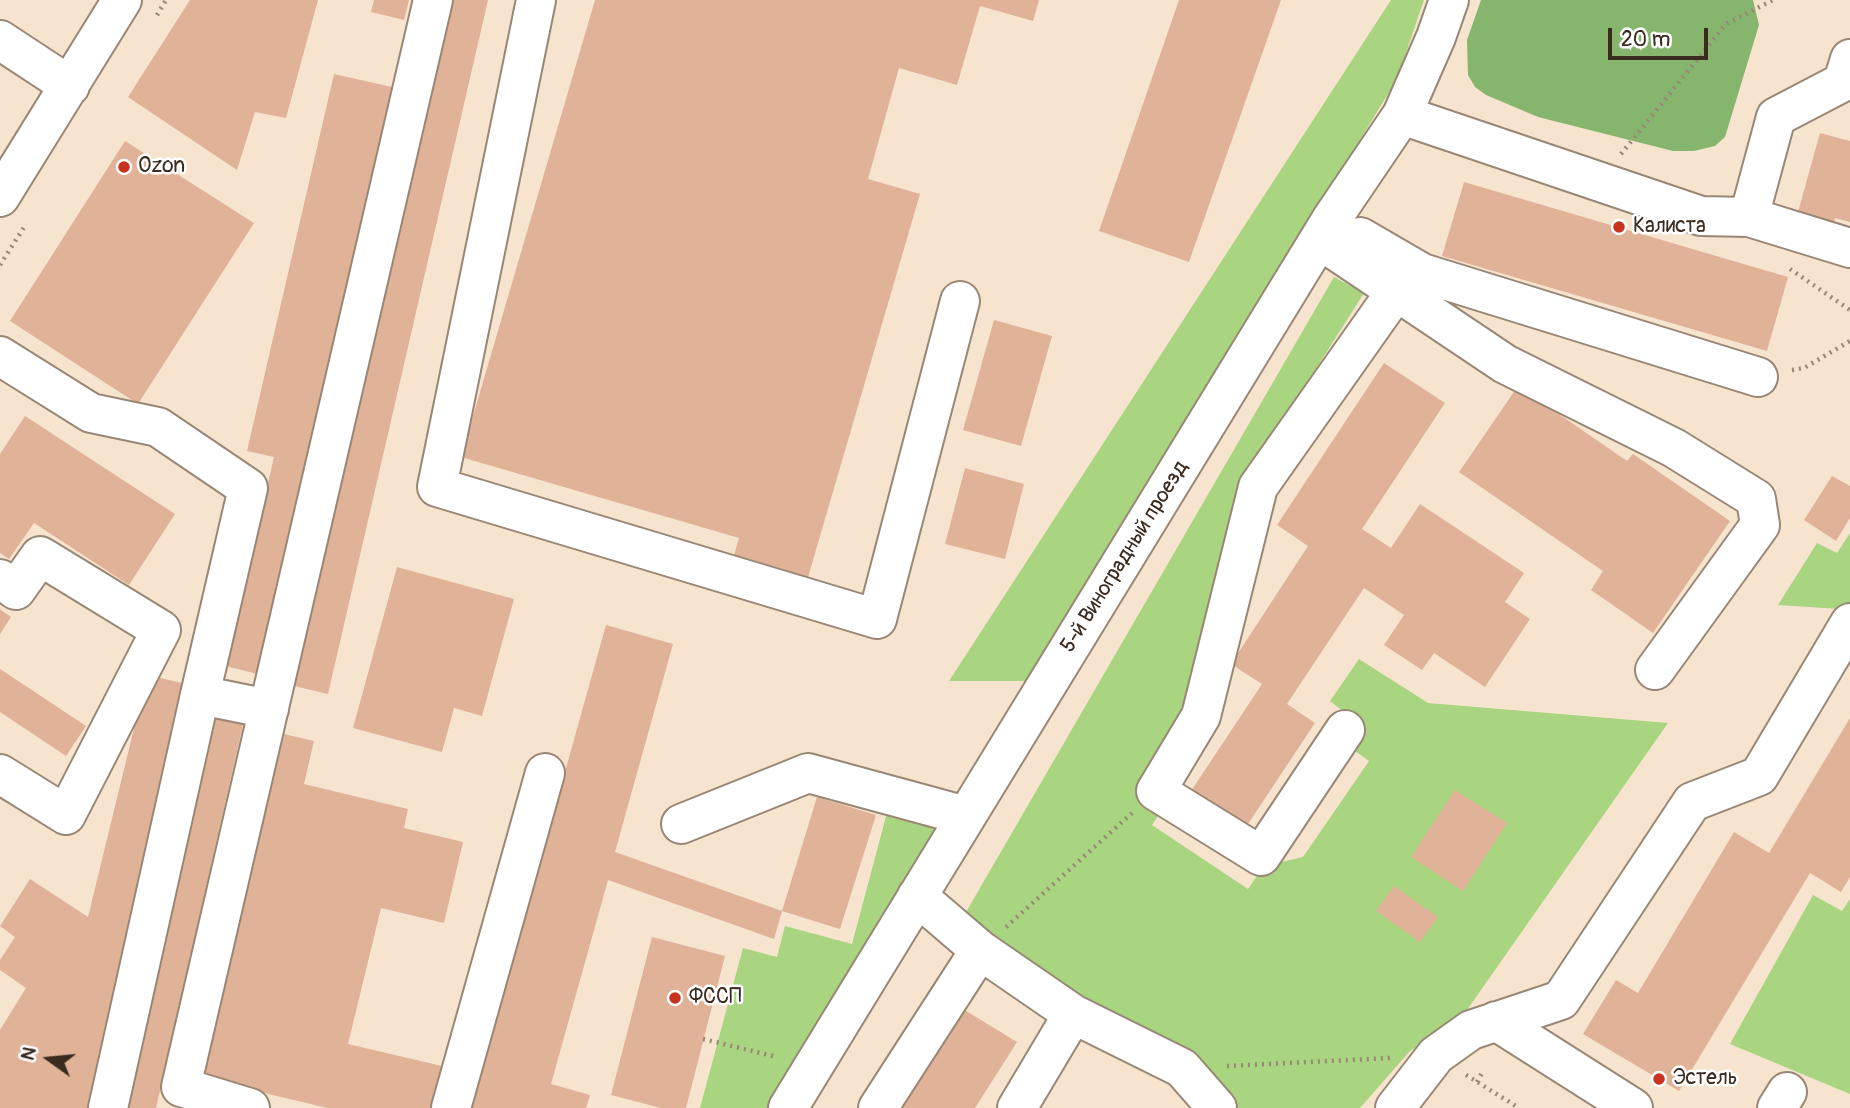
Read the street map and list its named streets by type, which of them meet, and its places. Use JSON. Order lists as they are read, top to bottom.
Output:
{
  "streets": {
    "street": ["5-й Виноградный проезд"]
  },
  "places": [
    "Ozon",
    "Калиста",
    "ФССП",
    "Эстель"
  ],
  "scale_bar": "20 m",
  "north": "left"
}
